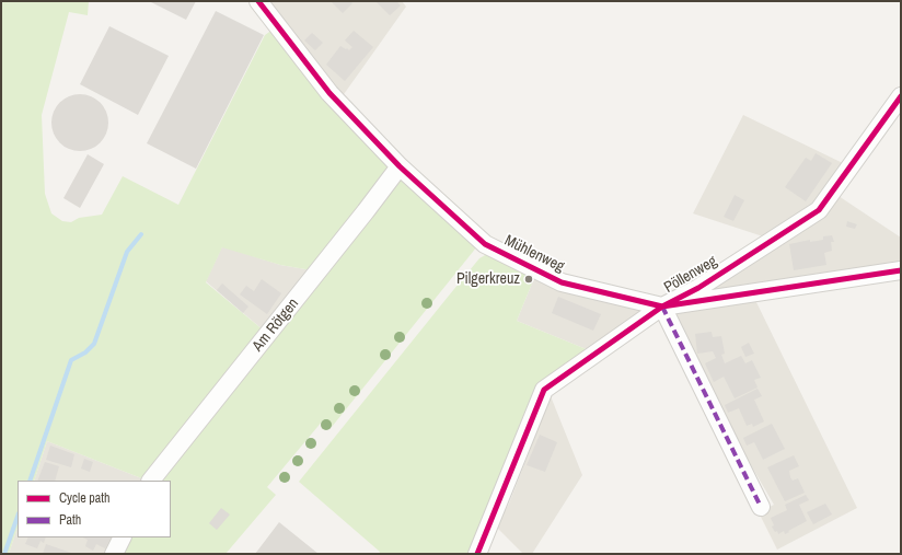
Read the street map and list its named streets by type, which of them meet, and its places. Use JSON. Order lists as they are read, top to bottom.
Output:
{
  "streets": {
    "street": ["Mühlenweg", "Pöllenweg", "Am Rötgen"]
  },
  "crossings": [
    ["Mühlenweg", "Pöllenweg"],
    ["Mühlenweg", "Am Rötgen"]
  ],
  "places": ["Pilgerkreuz"],
  "legend": ["Cycle path", "Path"]
}
